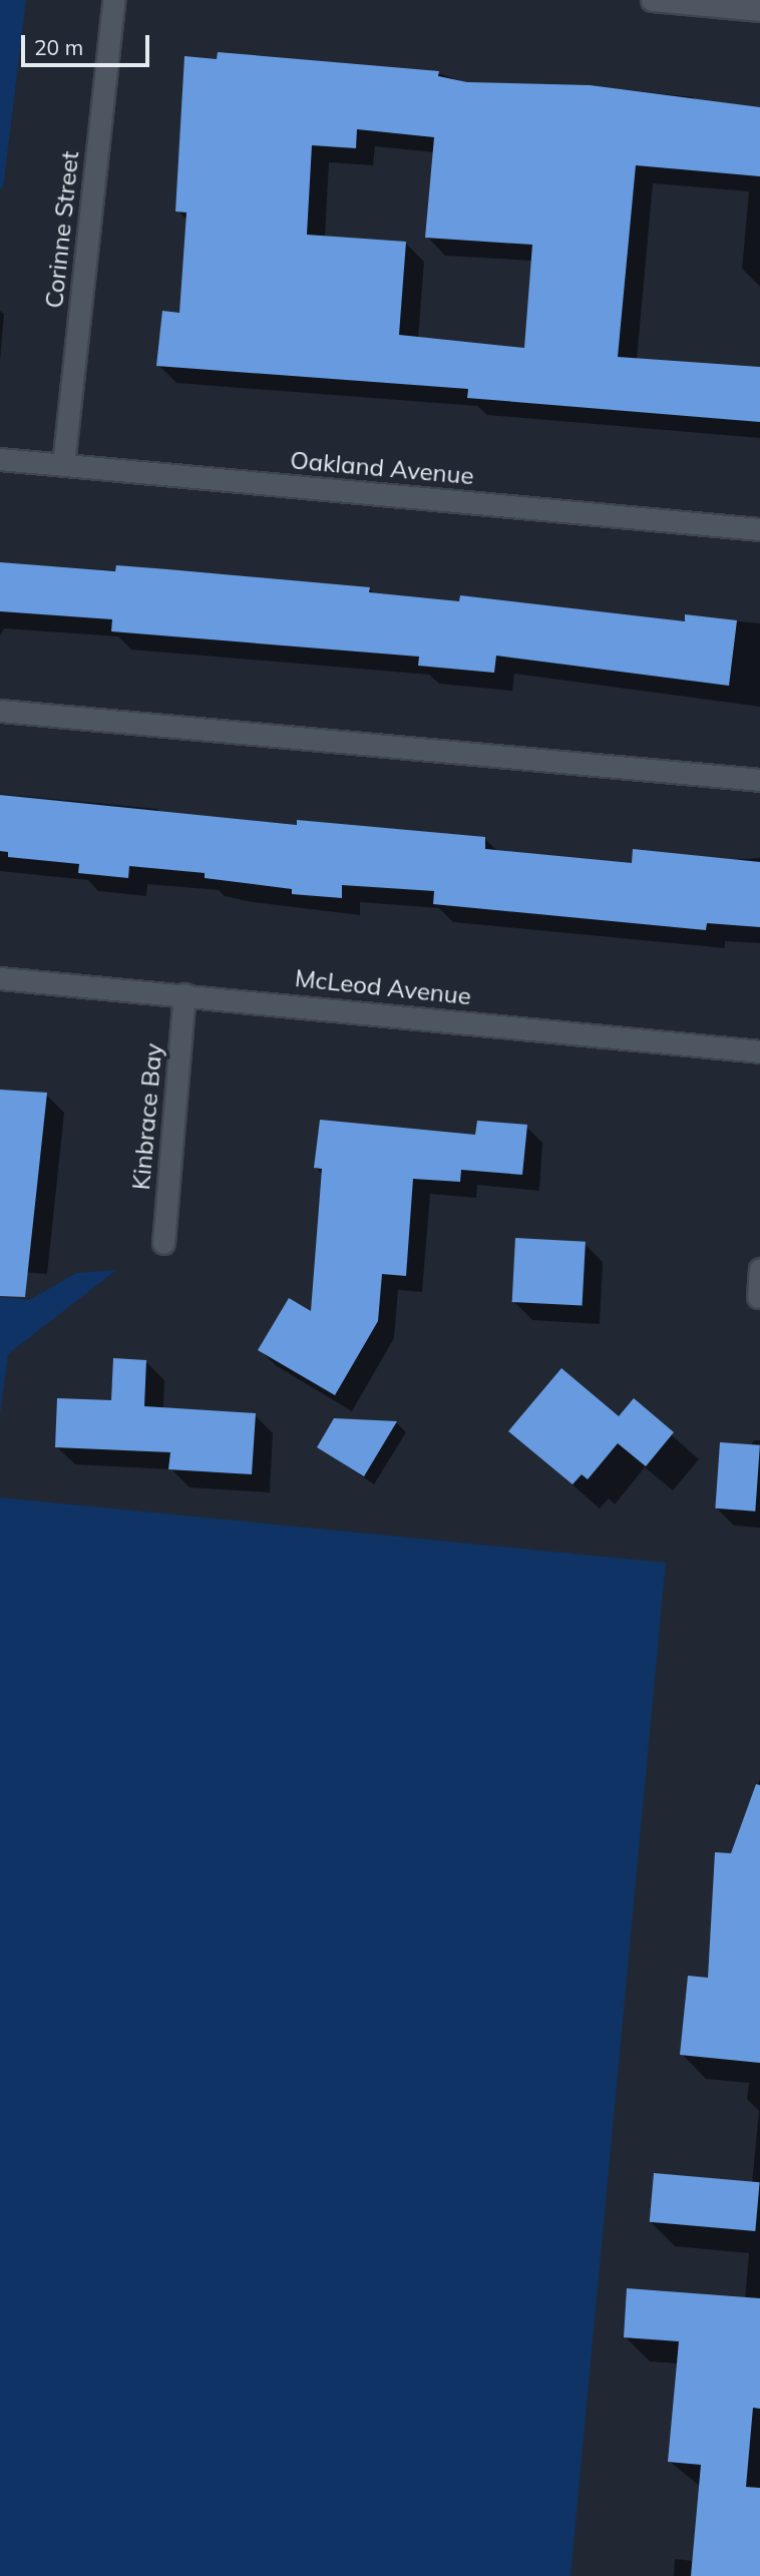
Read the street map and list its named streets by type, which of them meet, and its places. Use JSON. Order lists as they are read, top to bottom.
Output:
{
  "streets": {
    "street": [
      "Corinne Street",
      "Oakland Avenue",
      "McLeod Avenue",
      "Kinbrace Bay"
    ]
  },
  "crossings": [
    ["Corinne Street", "Oakland Avenue"],
    ["McLeod Avenue", "Kinbrace Bay"]
  ],
  "scale_bar": "20 m"
}
